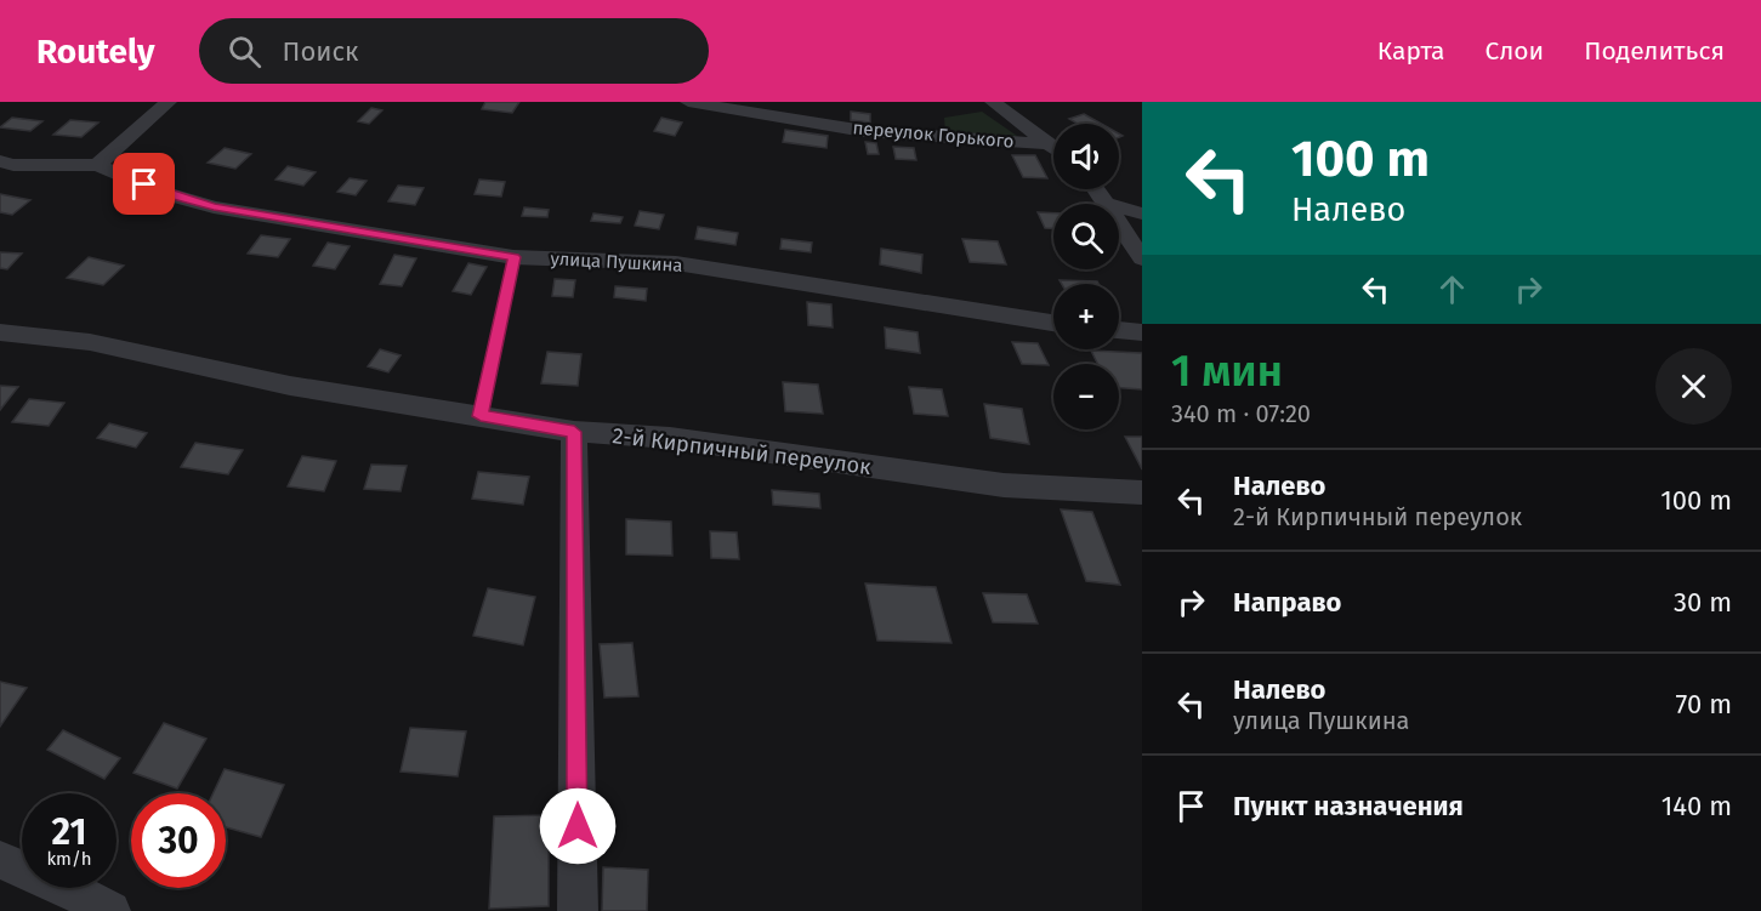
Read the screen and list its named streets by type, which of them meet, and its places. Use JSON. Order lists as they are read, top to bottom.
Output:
{
  "streets": {
    "street": ["переулок Горького", "улица Пушкина", "2-й Кирпичный переулок"]
  },
  "page": {
    "header": "Routely",
    "search": "Поиск",
    "nav": ["Карта", "Слои", "Поделиться"],
    "turn": ["100 m", "Налево"],
    "map_buttons": ["+", "−"],
    "heading": ["1 мин", "340 m · 07:20"],
    "list": [
      {
        "name": "Налево",
        "note": "2-й Кирпичный переулок",
        "value": "100 m"
      },
      {
        "name": "Направо",
        "value": "30 m"
      },
      {
        "name": "Налево",
        "note": "улица Пушкина",
        "value": "70 m"
      },
      {
        "name": "Пункт назначения",
        "value": "140 m"
      }
    ],
    "speed": "21 km/h",
    "limit": "30"
  }
}
